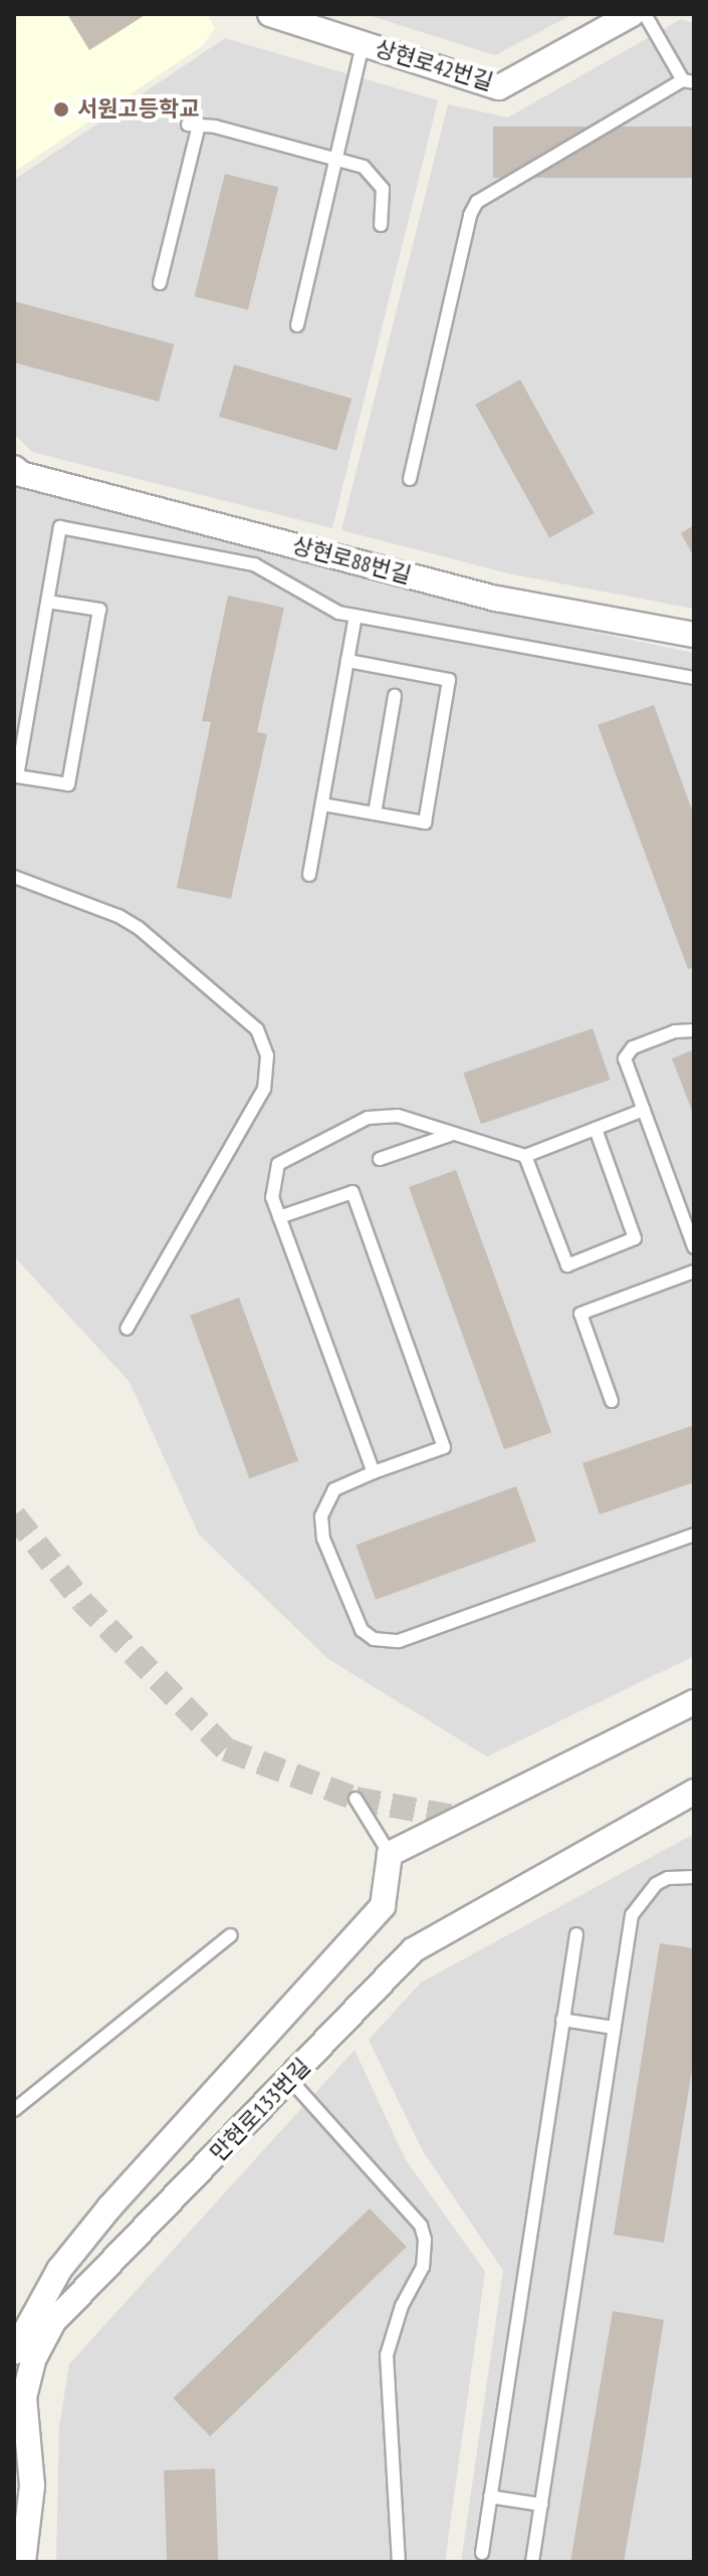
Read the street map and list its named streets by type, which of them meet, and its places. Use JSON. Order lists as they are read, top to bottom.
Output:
{
  "streets": {
    "street": ["상현로42번길", "상현로88번길", "만현로133번길"]
  },
  "places": ["서원고등학교"]
}
